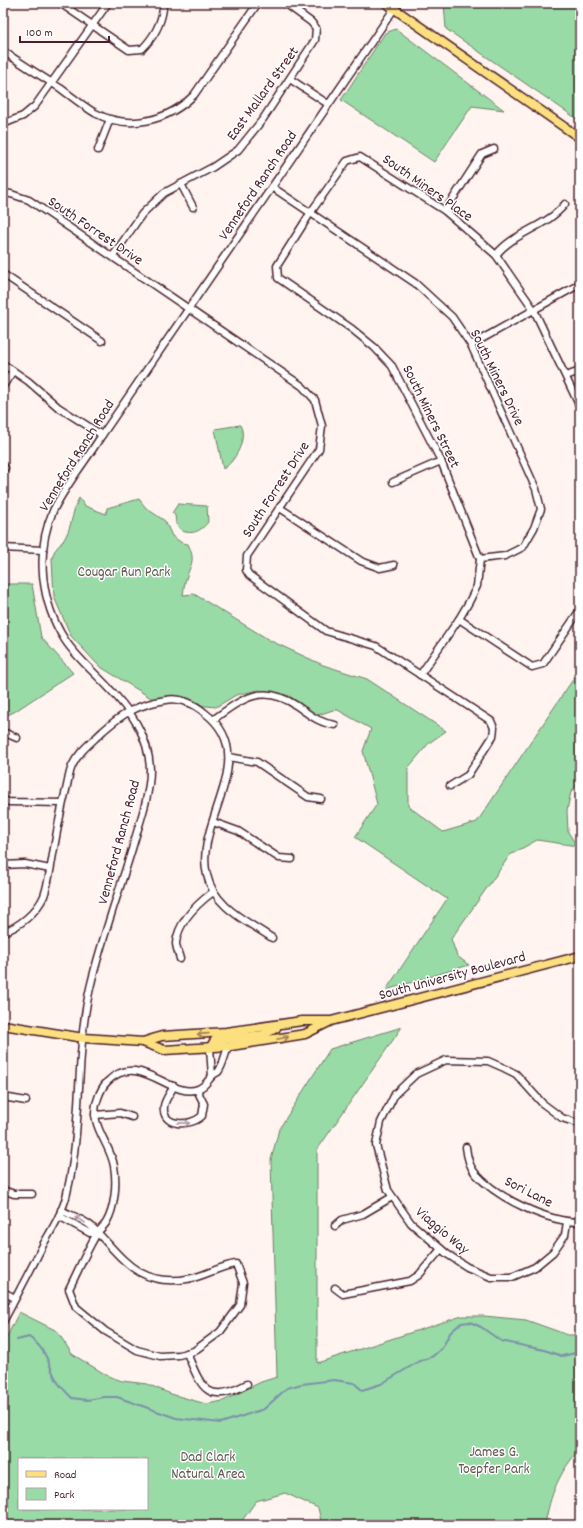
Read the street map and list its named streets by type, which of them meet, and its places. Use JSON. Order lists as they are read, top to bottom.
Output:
{
  "streets": {
    "main road": ["South University Boulevard"],
    "street": [
      "East Mallard Street",
      "Venneford Ranch Road",
      "South Miners Place",
      "South Forrest Drive",
      "South Miners Drive",
      "South Miners Street",
      "Sori Lane",
      "Viaggio Way"
    ]
  },
  "crossings": [
    ["East Mallard Street", "South Forrest Drive"],
    ["Venneford Ranch Road", "South Forrest Drive"],
    ["Venneford Ranch Road", "South Miners Drive"],
    ["Venneford Ranch Road", "South University Boulevard"],
    ["South Miners Place", "South Miners Drive"],
    ["South Miners Place", "South Miners Street"],
    ["South Forrest Drive", "South Miners Street"],
    ["South Miners Drive", "South Miners Street"],
    ["Sori Lane", "Viaggio Way"]
  ],
  "parks": ["Cougar Run Park", "James G. Toepfer Park", "Dad Clark Natural Area"],
  "legend": ["Road", "Park"],
  "scale_bar": "100 m"
}
